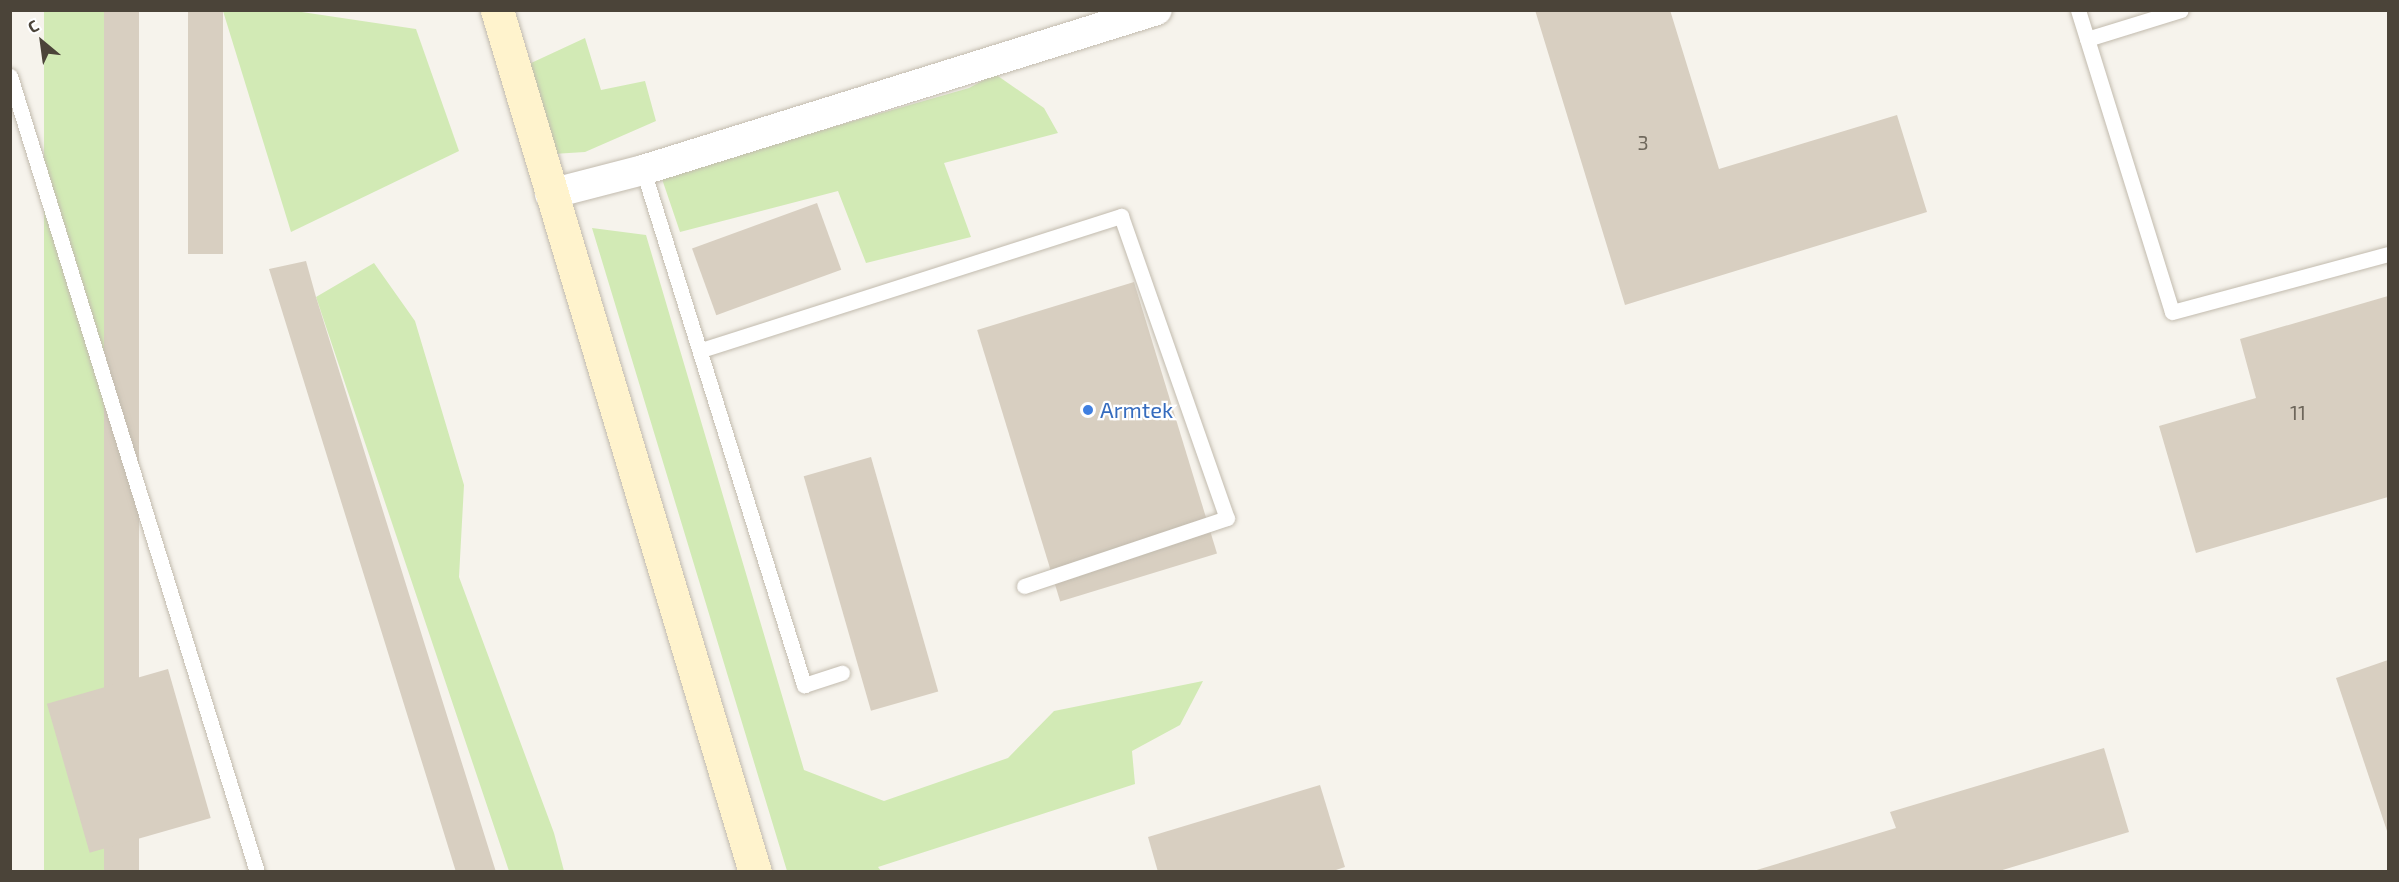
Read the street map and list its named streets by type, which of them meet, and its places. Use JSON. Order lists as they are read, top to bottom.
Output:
{
  "places": ["Armtek"],
  "house_numbers": ["3", "11"],
  "north": "top left"
}
